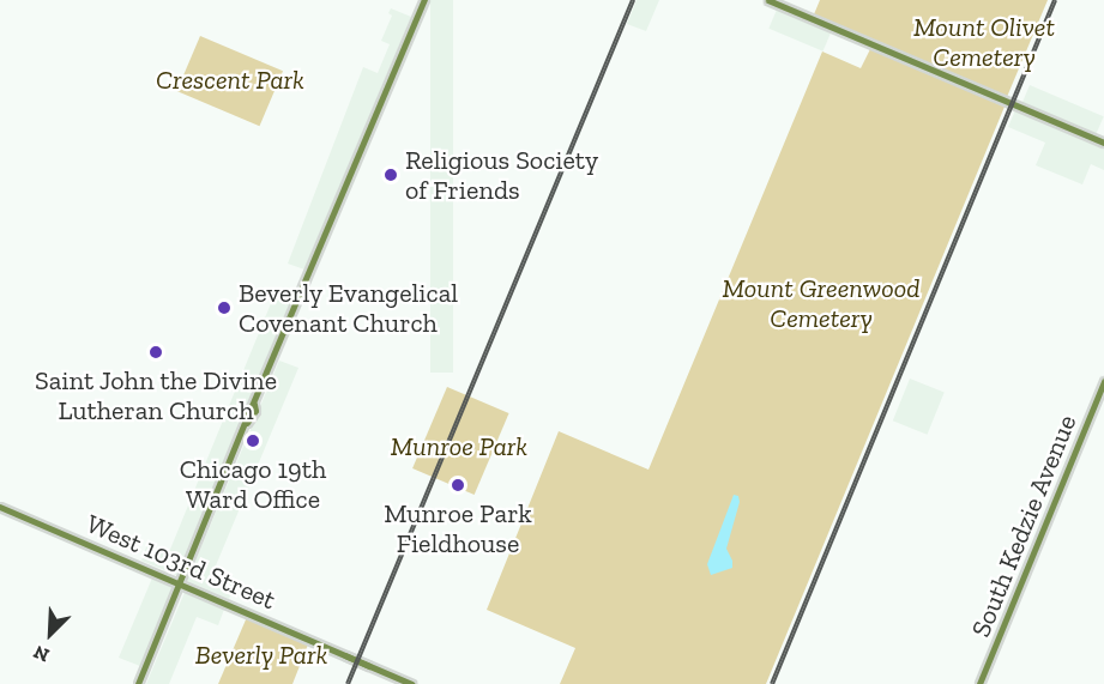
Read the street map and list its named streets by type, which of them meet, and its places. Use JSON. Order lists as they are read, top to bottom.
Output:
{
  "streets": {
    "main road": ["South Kedzie Avenue", "West 103rd Street"]
  },
  "parks": [
    "Mount Olivet Cemetery",
    "Crescent Park",
    "Mount Greenwood Cemetery",
    "Munroe Park",
    "Beverly Park"
  ],
  "places": [
    "Religious Society of Friends",
    "Beverly Evangelical Covenant Church",
    "Saint John the Divine Lutheran Church",
    "Chicago 19th Ward Office",
    "Munroe Park Fieldhouse"
  ],
  "north": "bottom left"
}
